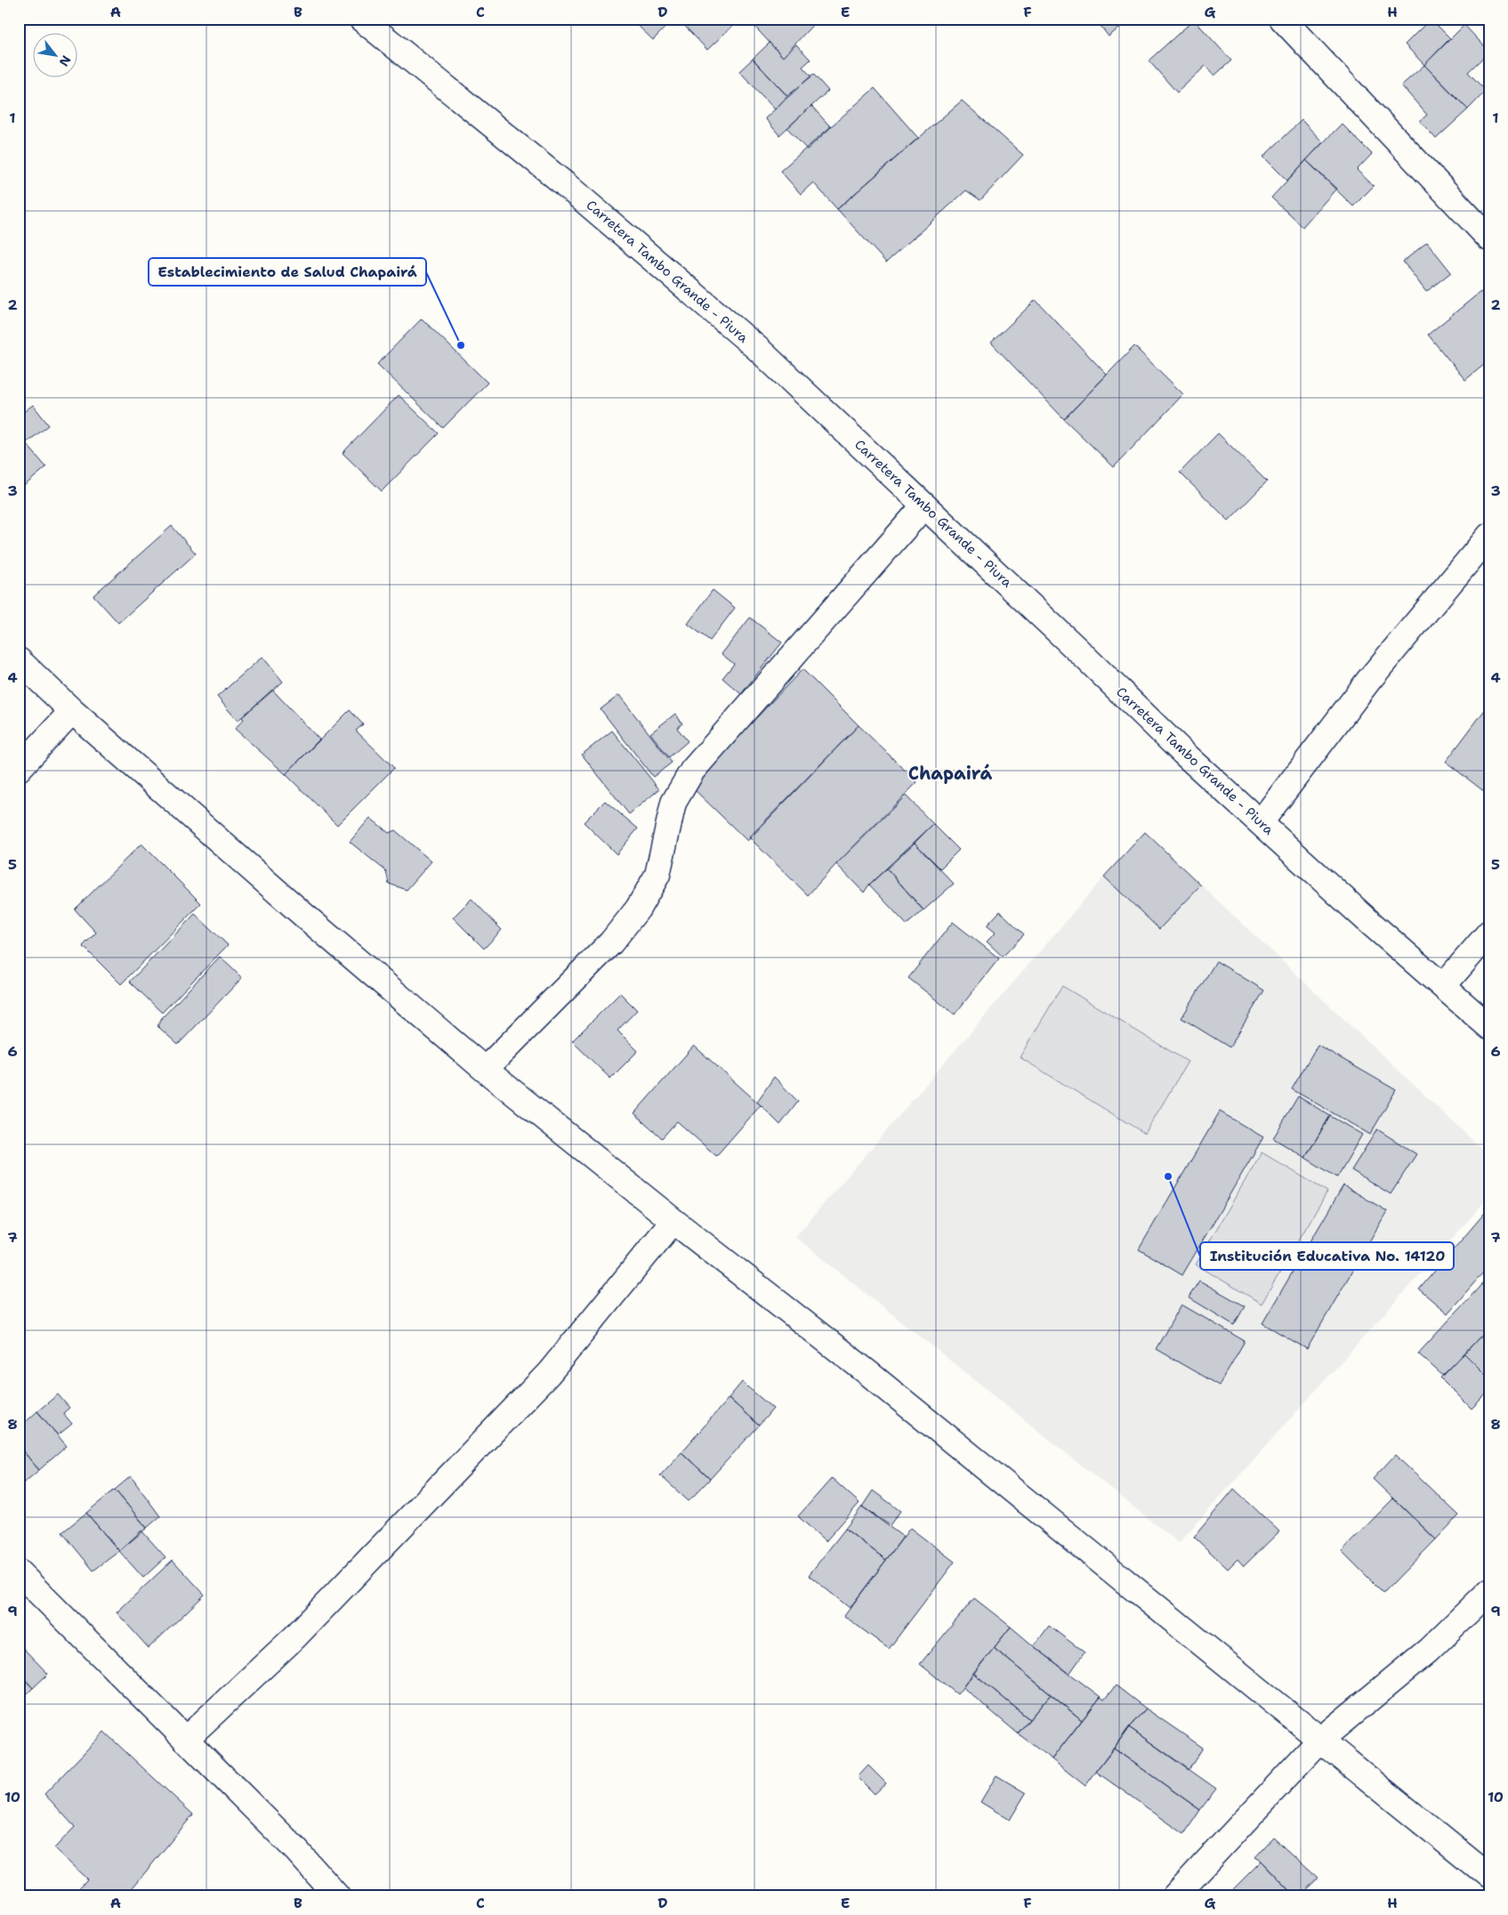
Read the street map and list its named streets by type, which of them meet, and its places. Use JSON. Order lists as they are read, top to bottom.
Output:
{
  "streets": {
    "street": ["Carretera Tambo Grande - Piura"]
  },
  "districts": ["Chapairá"],
  "places": ["Establecimiento de Salud Chapairá", "Institución Educativa No. 14120"],
  "north": "bottom right",
  "grid": {
    "columns": [
      "A",
      "B",
      "C",
      "D",
      "E",
      "F",
      "G",
      "H"
    ],
    "rows": [
      "1",
      "2",
      "3",
      "4",
      "5",
      "6",
      "7",
      "8",
      "9",
      "10"
    ]
  }
}
